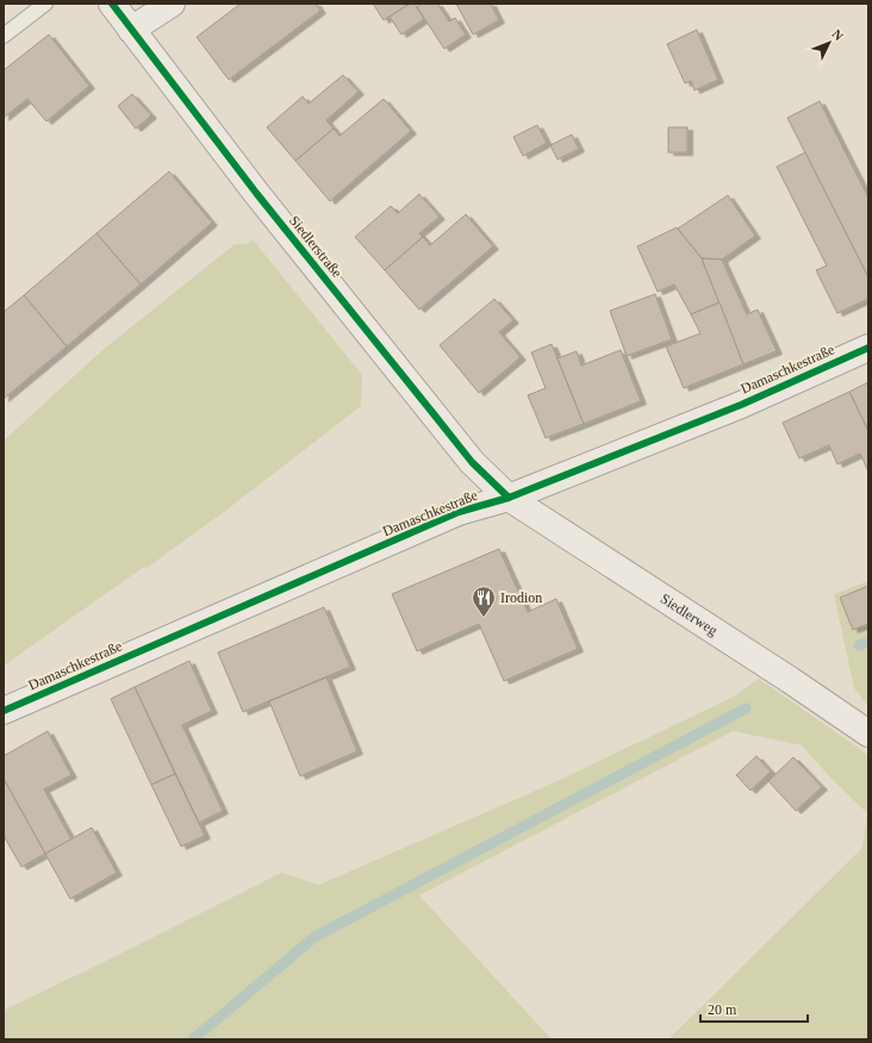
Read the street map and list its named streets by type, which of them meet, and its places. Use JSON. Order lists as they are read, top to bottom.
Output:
{
  "streets": {
    "street": ["Siedlerstraße", "Damaschkestraße", "Siedlerweg"]
  },
  "crossings": [
    ["Siedlerstraße", "Damaschkestraße"],
    ["Siedlerstraße", "Siedlerweg"],
    ["Damaschkestraße", "Siedlerweg"]
  ],
  "places": {
    "restaurant": ["Irodion"]
  },
  "scale_bar": "20 m",
  "north": "top right"
}
